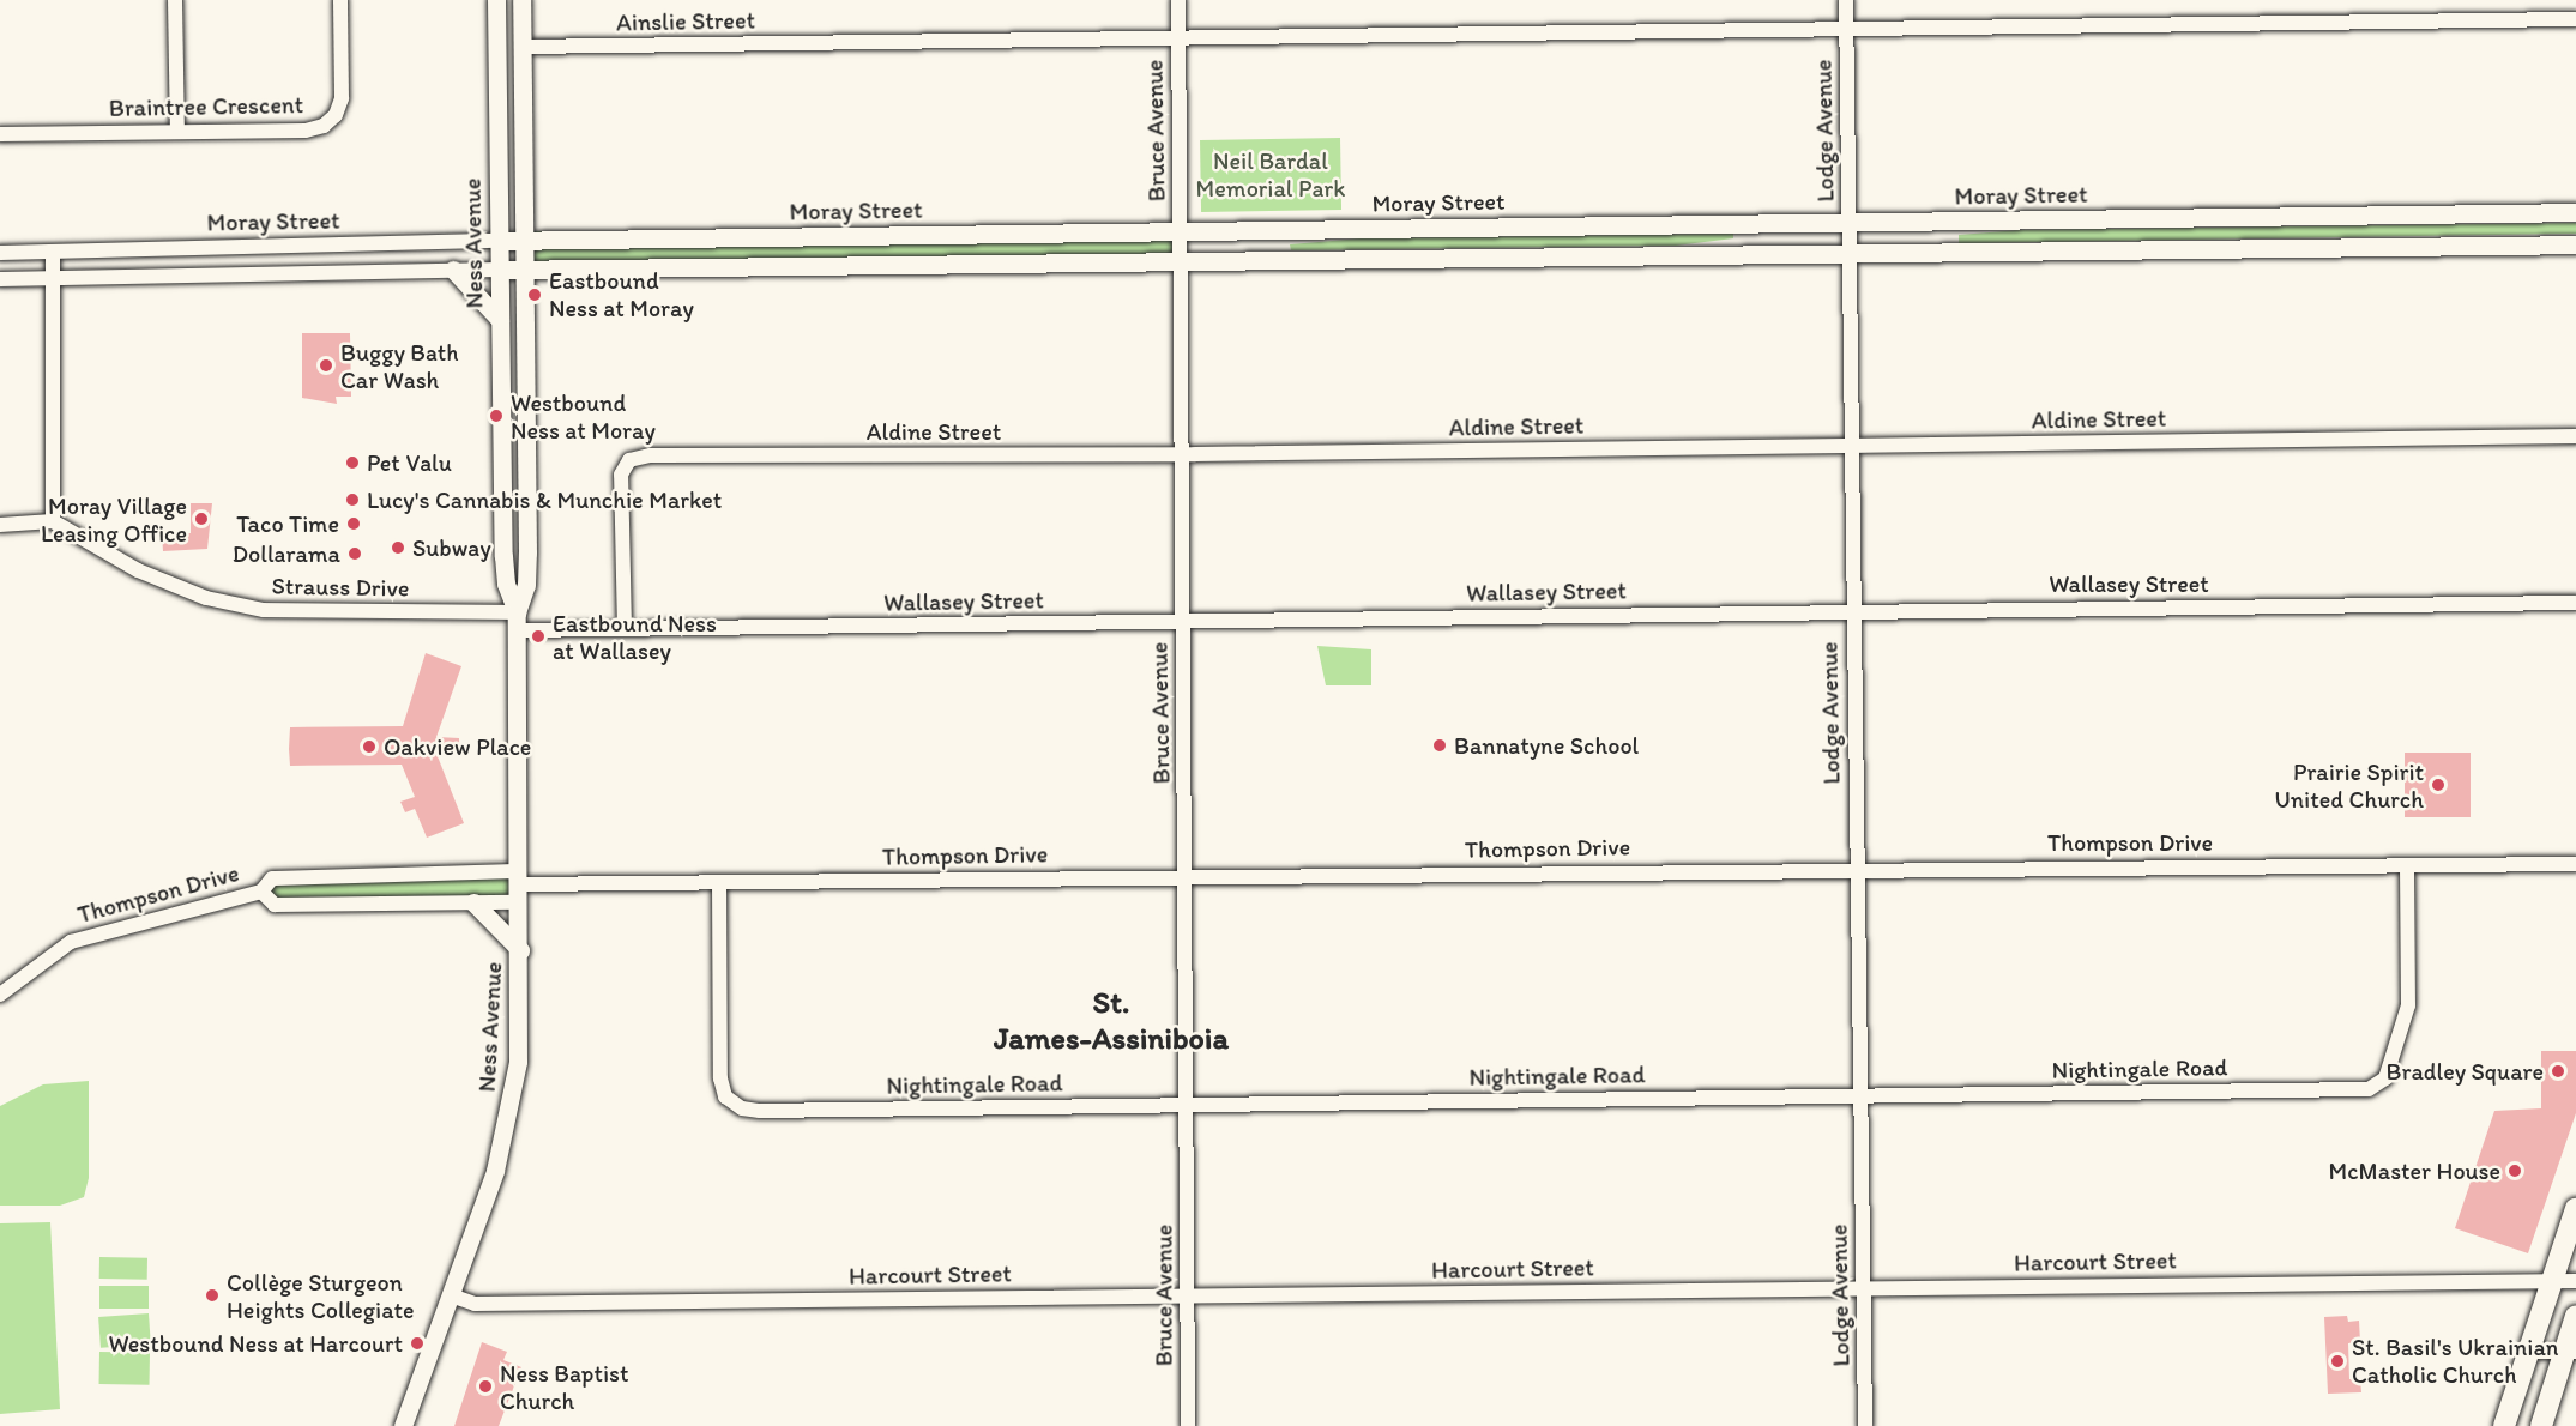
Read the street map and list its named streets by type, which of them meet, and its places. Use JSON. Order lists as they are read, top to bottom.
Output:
{
  "streets": {
    "main road": ["Moray Street", "Ness Avenue"],
    "street": [
      "Ainslie Street",
      "Braintree Crescent",
      "Bruce Avenue",
      "Lodge Avenue",
      "Aldine Street",
      "Wallasey Street",
      "Strauss Drive",
      "Thompson Drive",
      "Nightingale Road",
      "Harcourt Street"
    ]
  },
  "crossings": [
    ["Ainslie Street", "Bruce Avenue"],
    ["Ainslie Street", "Lodge Avenue"],
    ["Ainslie Street", "Ness Avenue"],
    ["Bruce Avenue", "Moray Street"],
    ["Bruce Avenue", "Aldine Street"],
    ["Bruce Avenue", "Wallasey Street"],
    ["Bruce Avenue", "Thompson Drive"],
    ["Bruce Avenue", "Nightingale Road"],
    ["Bruce Avenue", "Harcourt Street"],
    ["Lodge Avenue", "Moray Street"],
    ["Lodge Avenue", "Aldine Street"],
    ["Lodge Avenue", "Wallasey Street"],
    ["Lodge Avenue", "Thompson Drive"],
    ["Lodge Avenue", "Nightingale Road"],
    ["Lodge Avenue", "Harcourt Street"],
    ["Moray Street", "Ness Avenue"],
    ["Ness Avenue", "Wallasey Street"],
    ["Ness Avenue", "Strauss Drive"],
    ["Ness Avenue", "Thompson Drive"],
    ["Ness Avenue", "Harcourt Street"],
    ["Aldine Street", "Wallasey Street"],
    ["Wallasey Street", "Strauss Drive"],
    ["Thompson Drive", "Nightingale Road"]
  ],
  "districts": ["St. James-Assiniboia"],
  "parks": ["Neil Bardal Memorial Park"],
  "places": [
    "Eastbound Ness at Moray",
    "Buggy Bath Car Wash",
    "Westbound Ness at Moray",
    "Pet Valu",
    "Lucy's Cannabis & Munchie Market",
    "Moray Village Leasing Office",
    "Taco Time",
    "Subway",
    "Dollarama",
    "Eastbound Ness at Wallasey",
    "Bannatyne School",
    "Oakview Place",
    "Prairie Spirit United Church",
    "Bradley Square",
    "McMaster House",
    "Collège Sturgeon Heights Collegiate",
    "Westbound Ness at Harcourt",
    "St. Basil's Ukrainian Catholic Church",
    "Ness Baptist Church"
  ]
}
